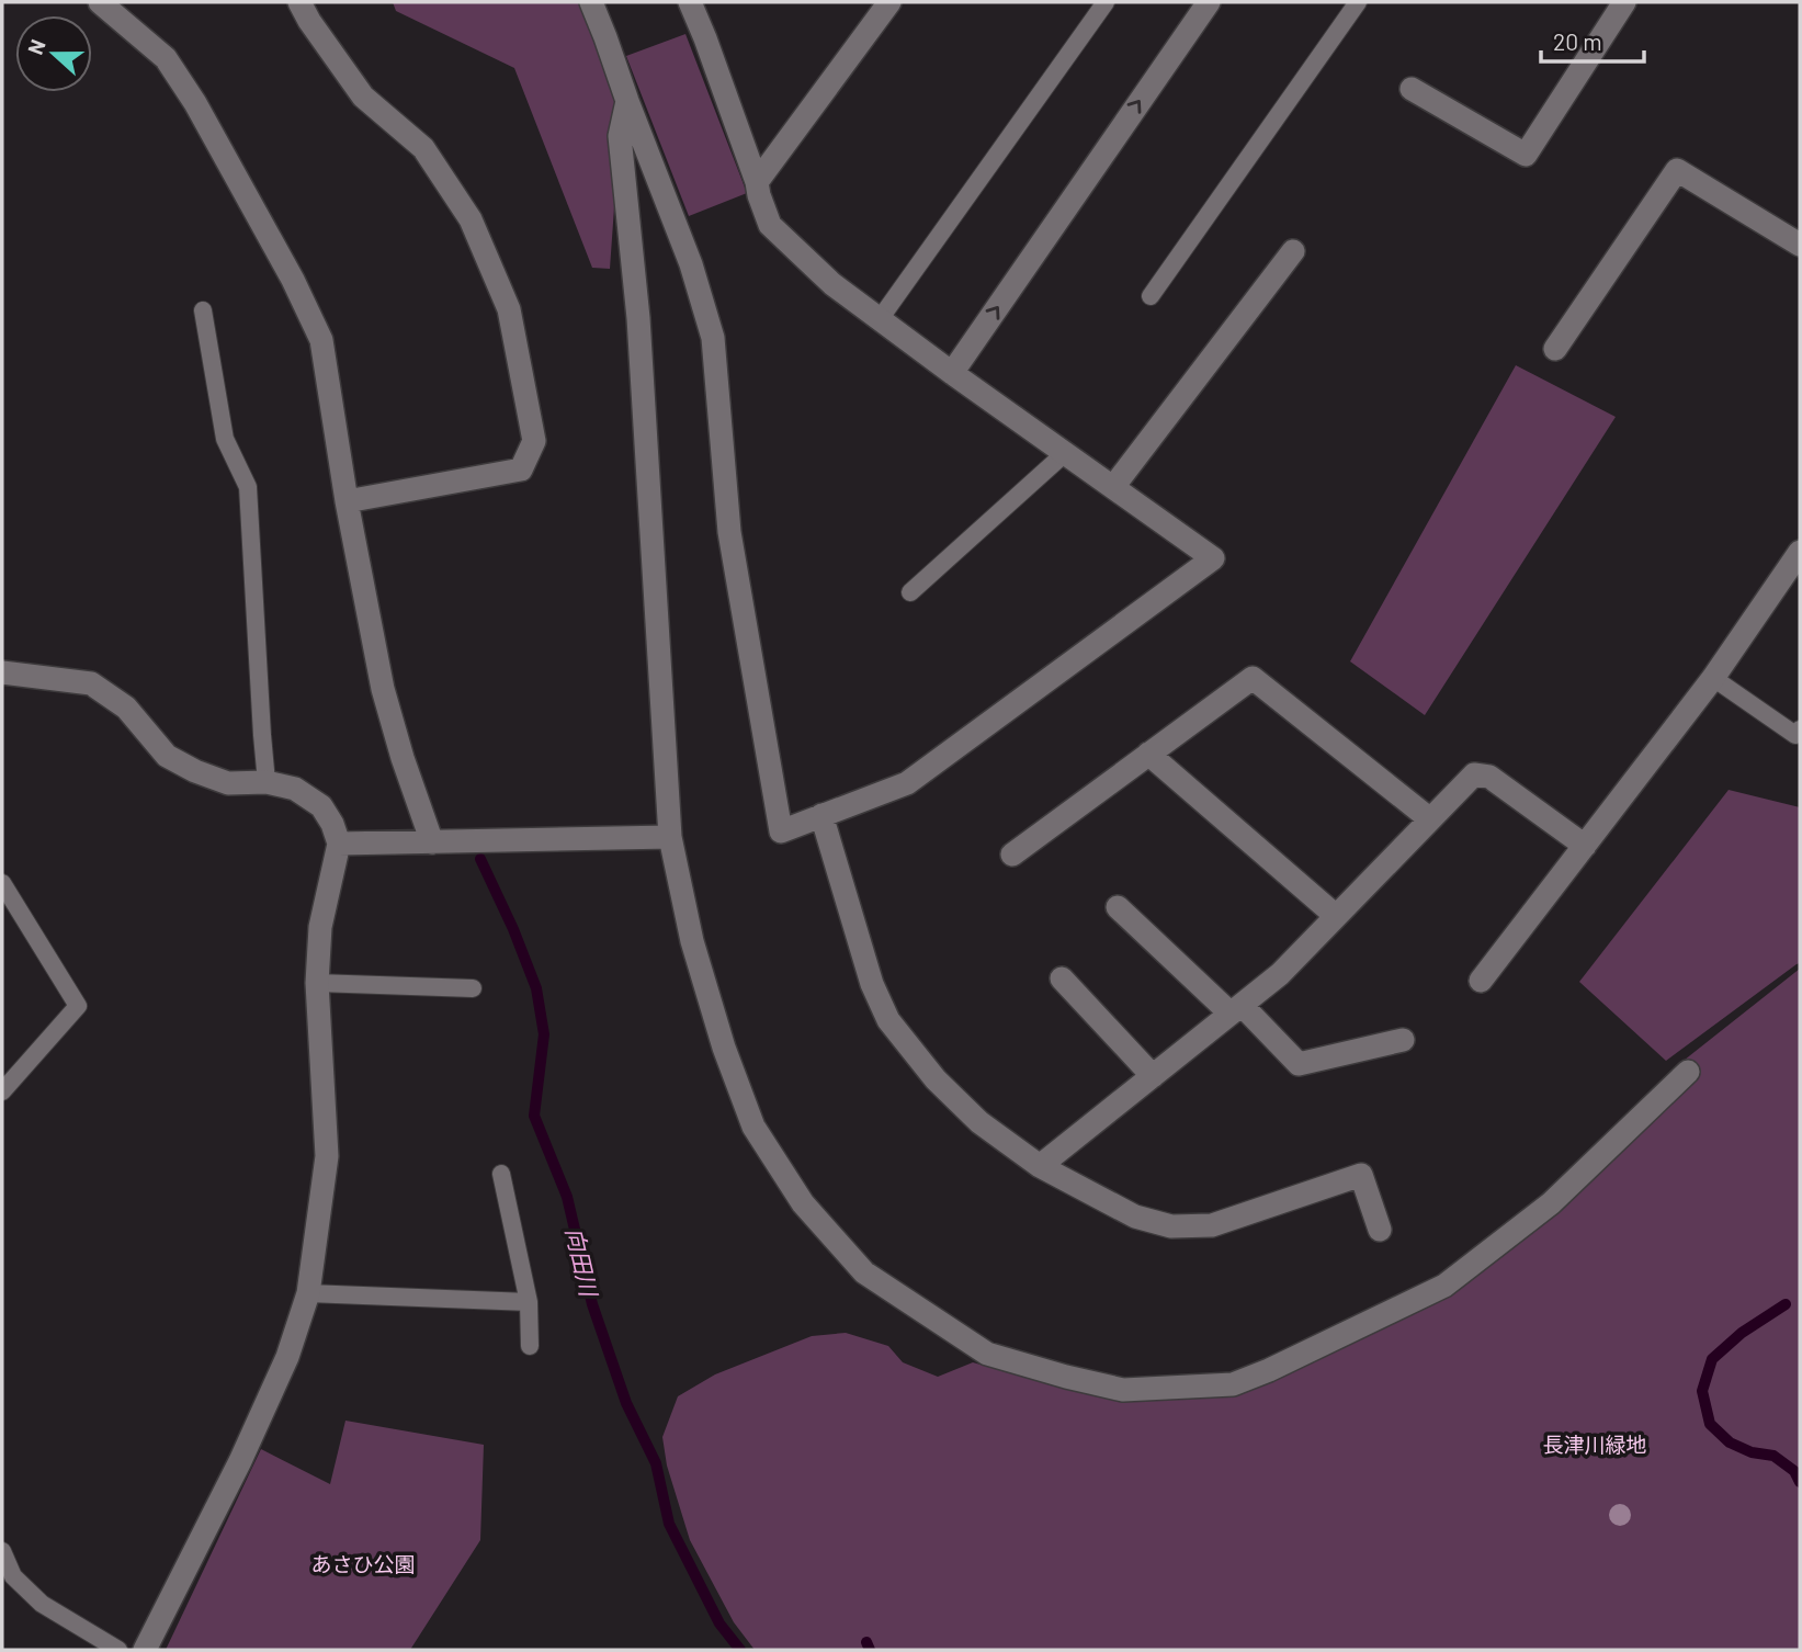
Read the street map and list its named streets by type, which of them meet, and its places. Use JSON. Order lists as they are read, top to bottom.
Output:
{
  "water": ["向田川"],
  "parks": ["長津川緑地", "あさひ公園"],
  "scale_bar": "20 m",
  "north": "left"
}
